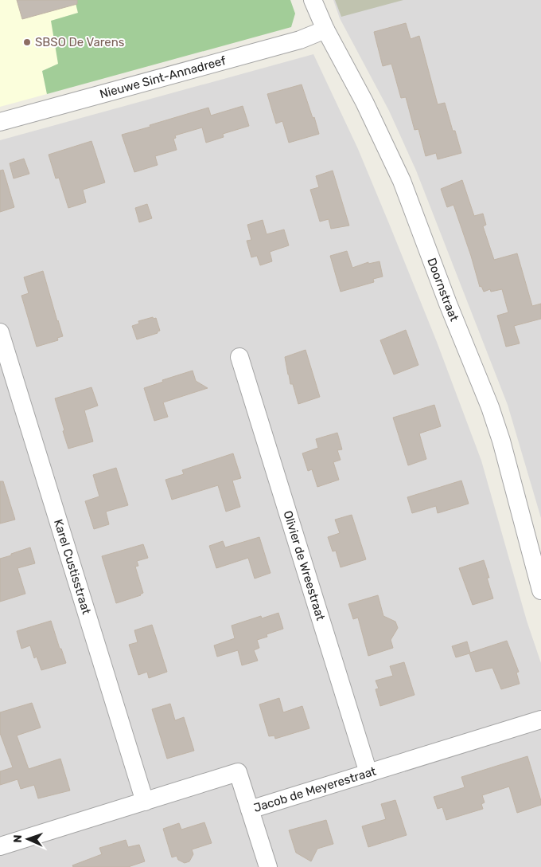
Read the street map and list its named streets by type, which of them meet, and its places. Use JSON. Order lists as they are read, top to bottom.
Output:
{
  "streets": {
    "street": [
      "Nieuwe Sint-Annadreef",
      "Doornstraat",
      "Olivier de Wreestraat",
      "Karel Custisstraat",
      "Jacob de Meyerestraat"
    ]
  },
  "crossings": [
    ["Nieuwe Sint-Annadreef", "Doornstraat"],
    ["Olivier de Wreestraat", "Jacob de Meyerestraat"],
    ["Karel Custisstraat", "Jacob de Meyerestraat"]
  ],
  "places": ["SBSO De Varens"],
  "north": "left"
}
